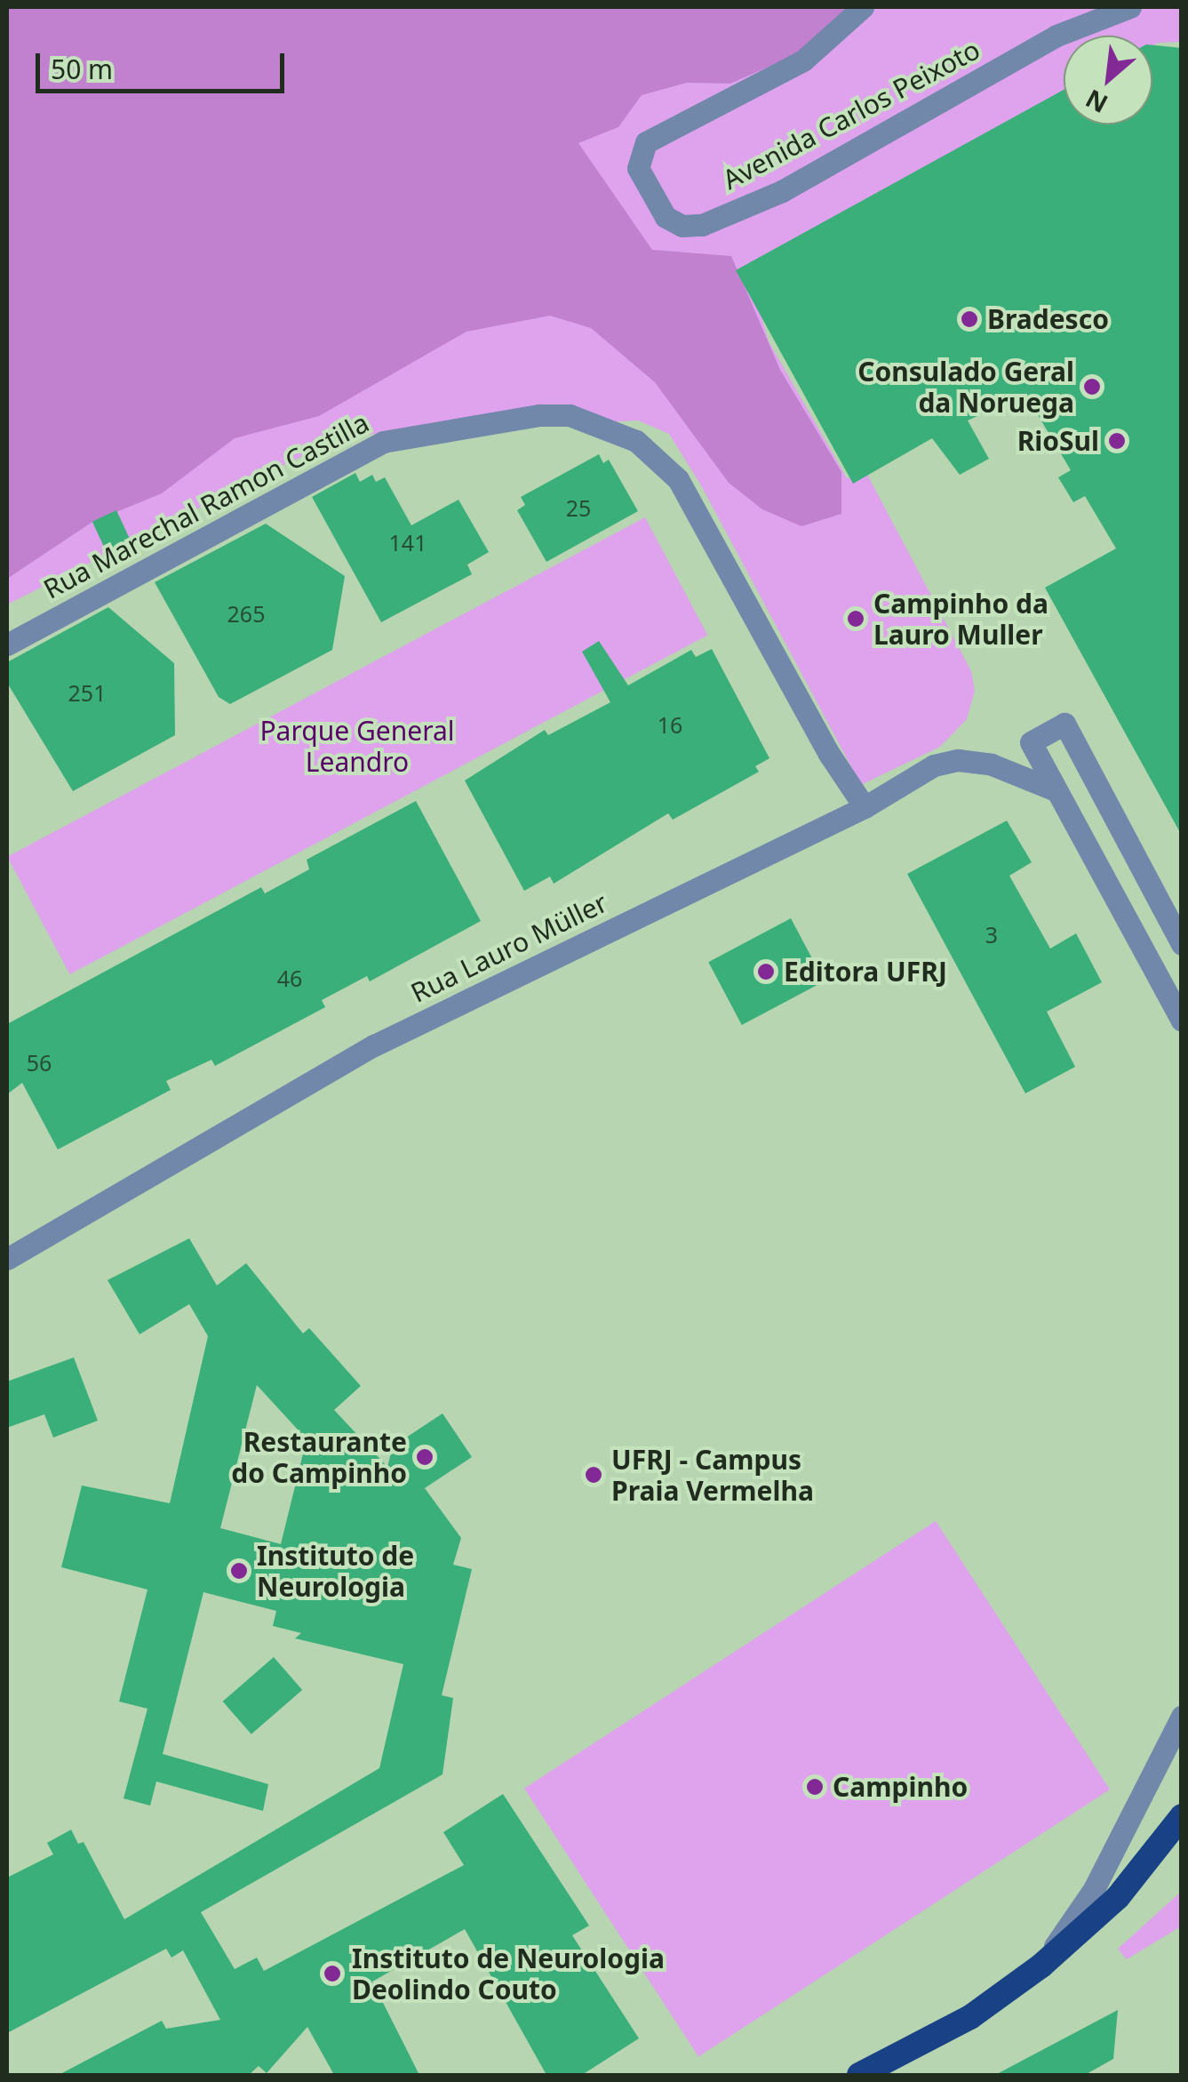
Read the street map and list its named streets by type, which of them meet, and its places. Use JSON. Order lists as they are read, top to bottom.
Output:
{
  "streets": {
    "street": ["Avenida Carlos Peixoto", "Rua Marechal Ramon Castilla", "Rua Lauro Müller"]
  },
  "crossings": [
    ["Rua Marechal Ramon Castilla", "Rua Lauro Müller"]
  ],
  "parks": ["Parque General Leandro"],
  "places": [
    "Bradesco",
    "Consulado Geral da Noruega",
    "RioSul",
    "Campinho da Lauro Muller",
    "Editora UFRJ",
    "Restaurante do Campinho",
    "UFRJ - Campus Praia Vermelha",
    "Instituto de Neurologia",
    "Campinho",
    "Instituto de Neurologia Deolindo Couto"
  ],
  "house_numbers": [
    "25",
    "141",
    "265",
    "251",
    "16",
    "3",
    "46",
    "56"
  ],
  "scale_bar": "50 m",
  "north": "bottom left"
}
